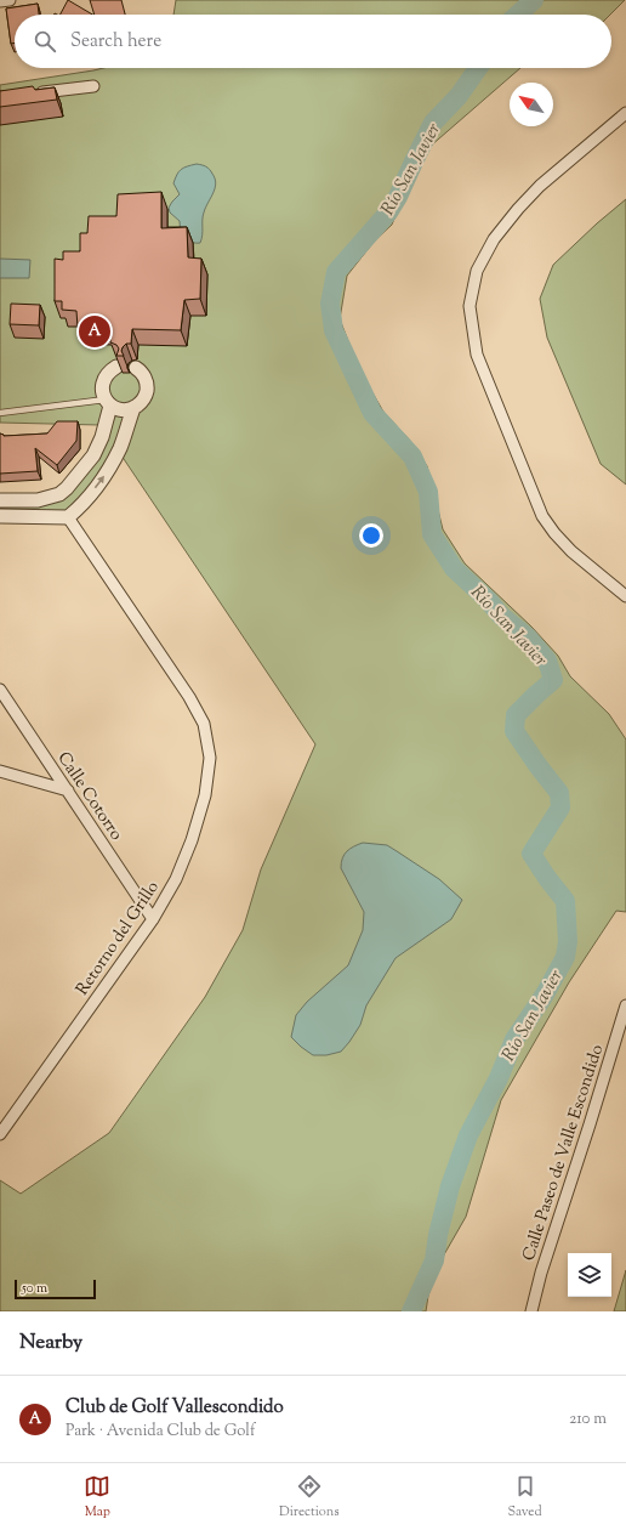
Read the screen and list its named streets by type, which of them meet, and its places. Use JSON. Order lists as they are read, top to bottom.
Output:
{
  "streets": {
    "street": ["Calle Cotorro", "Retorno del Grillo", "Calle Paseo de Valle Escondido"]
  },
  "crossings": [
    ["Calle Cotorro", "Retorno del Grillo"]
  ],
  "water": ["Río San Javier"],
  "scale_bar": "50 m",
  "north": "top left",
  "page": {
    "search": "Search here",
    "pins": "A",
    "scale": "50 m",
    "heading": "Nearby",
    "list": [
      {
        "mark": "A",
        "name": "Club de Golf Vallescondido",
        "note": "Park · Avenida Club de Golf",
        "value": "210 m"
      }
    ],
    "nav": ["Map", "Directions", "Saved"]
  }
}
